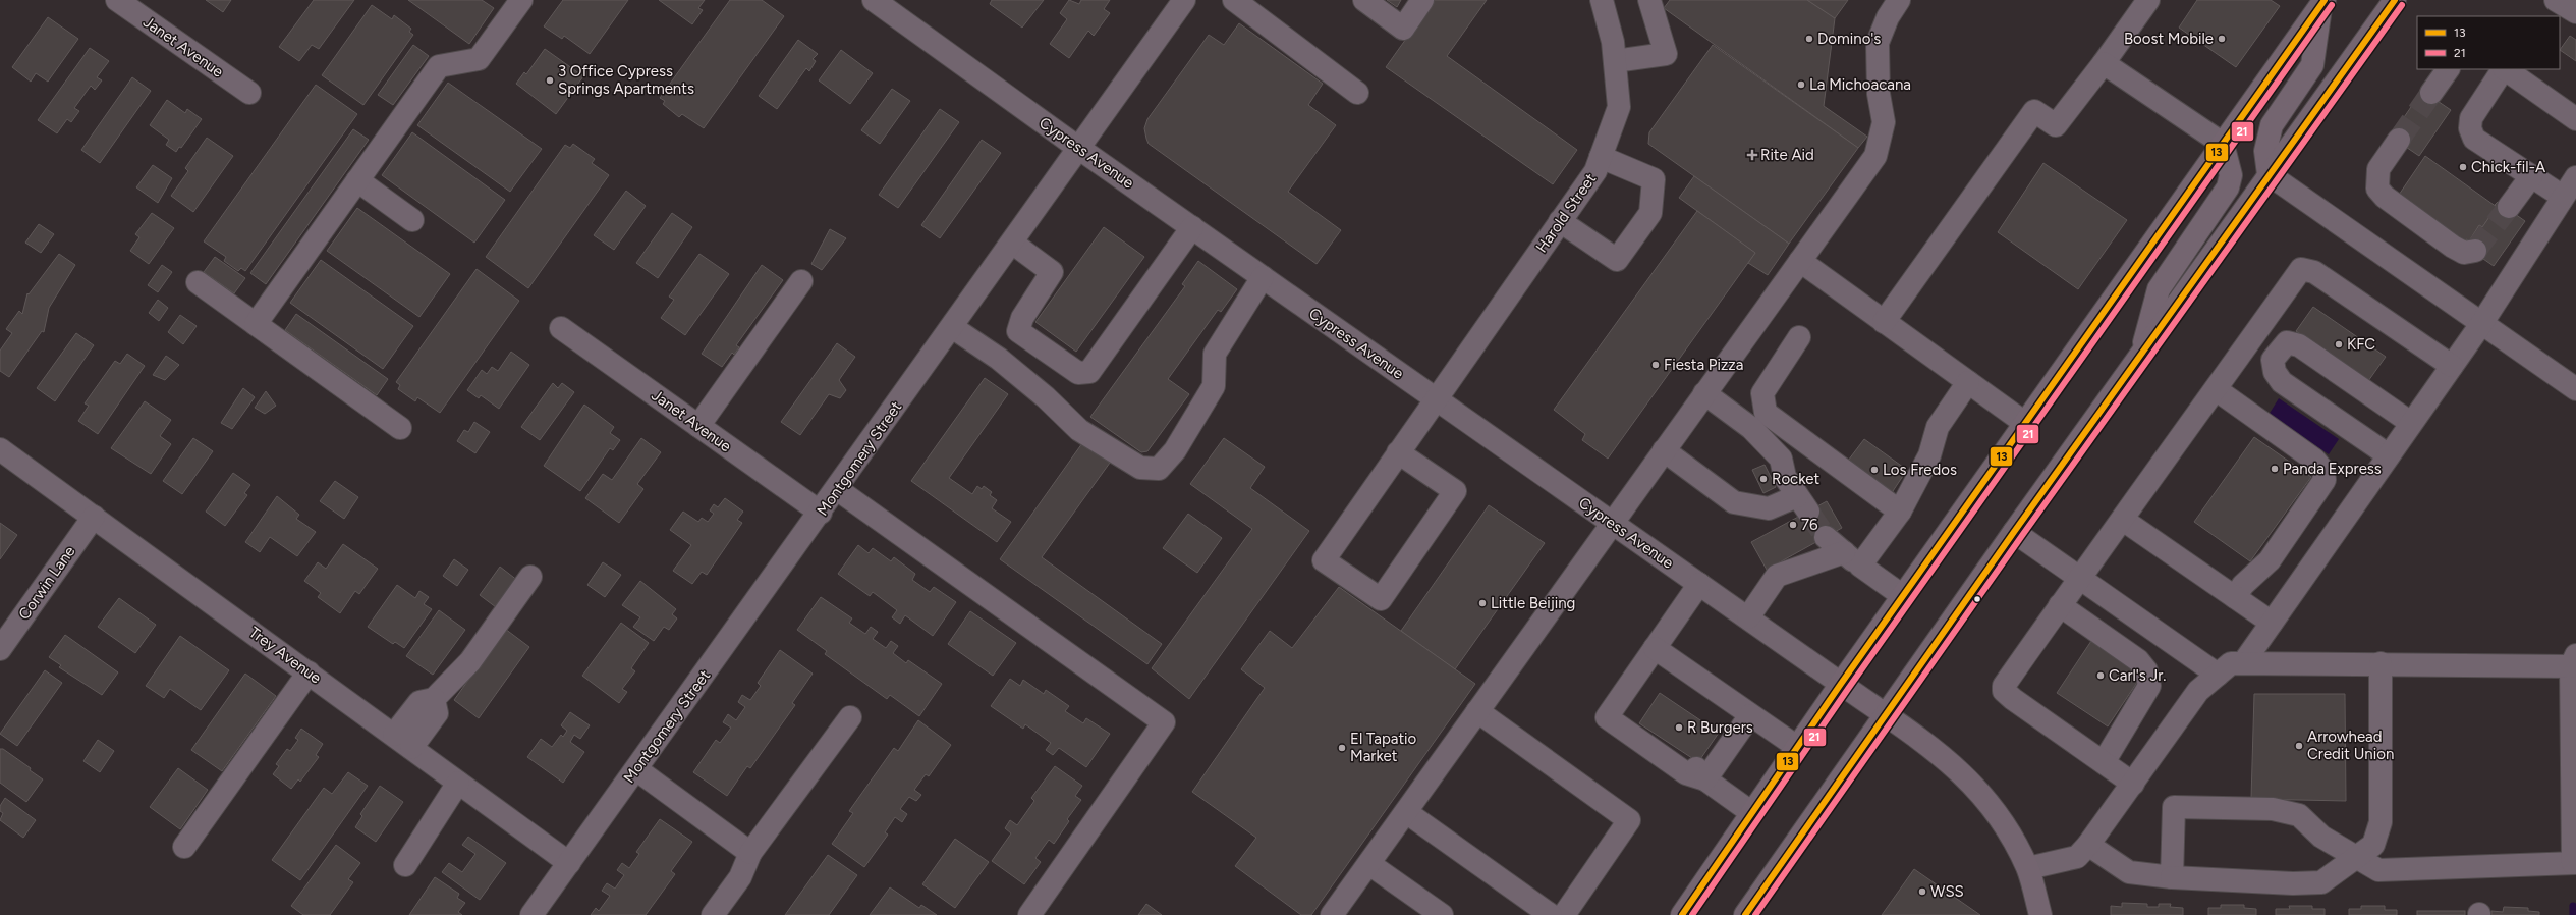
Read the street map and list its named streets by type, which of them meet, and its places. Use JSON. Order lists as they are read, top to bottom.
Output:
{
  "streets": {
    "street": [
      "Janet Avenue",
      "Cypress Avenue",
      "Harold Street",
      "Montgomery Street",
      "Corwin Lane",
      "Trey Avenue"
    ]
  },
  "crossings": [
    ["Janet Avenue", "Montgomery Street"],
    ["Cypress Avenue", "Harold Street"],
    ["Cypress Avenue", "Montgomery Street"],
    ["Montgomery Street", "Trey Avenue"],
    ["Corwin Lane", "Trey Avenue"]
  ],
  "places": {
    "other": [
      "Domino's",
      "Boost Mobile",
      "3 Office Cypress Springs Apartments",
      "La Michoacana",
      "Chick-fil-A",
      "KFC",
      "Fiesta Pizza",
      "Panda Express",
      "Los Fredos",
      "Rocket",
      "76",
      "Little Beijing",
      "Carl's Jr.",
      "R Burgers",
      "Arrowhead Credit Union",
      "El Tapatio Market",
      "WSS"
    ],
    "health": ["Rite Aid"]
  },
  "lines": ["transit line 13", "transit line 21"],
  "legend": ["13", "21"]
}
